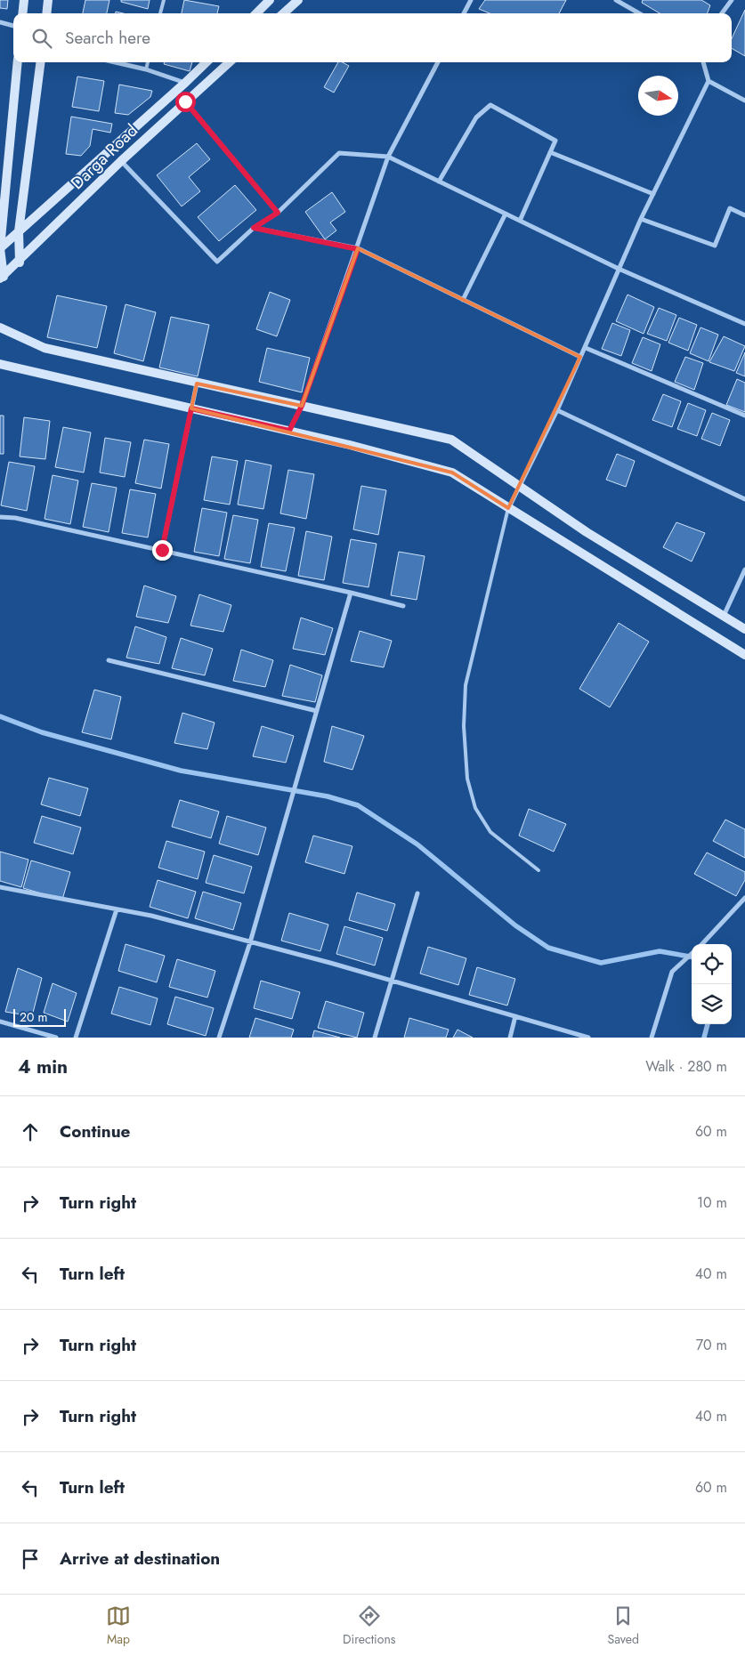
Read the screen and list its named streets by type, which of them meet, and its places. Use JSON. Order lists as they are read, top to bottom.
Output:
{
  "streets": {
    "street": ["Darga Road"]
  },
  "scale_bar": "20 m",
  "north": "right",
  "page": {
    "search": "Search here",
    "scale": "20 m",
    "heading": ["4 min", "Walk · 280 m"],
    "list": [
      ["Continue", "60 m"],
      ["Turn right", "10 m"],
      ["Turn left", "40 m"],
      ["Turn right", "70 m"],
      ["Turn right", "40 m"],
      ["Turn left", "60 m"],
      "Arrive at destination"
    ],
    "nav": ["Map", "Directions", "Saved"]
  }
}
